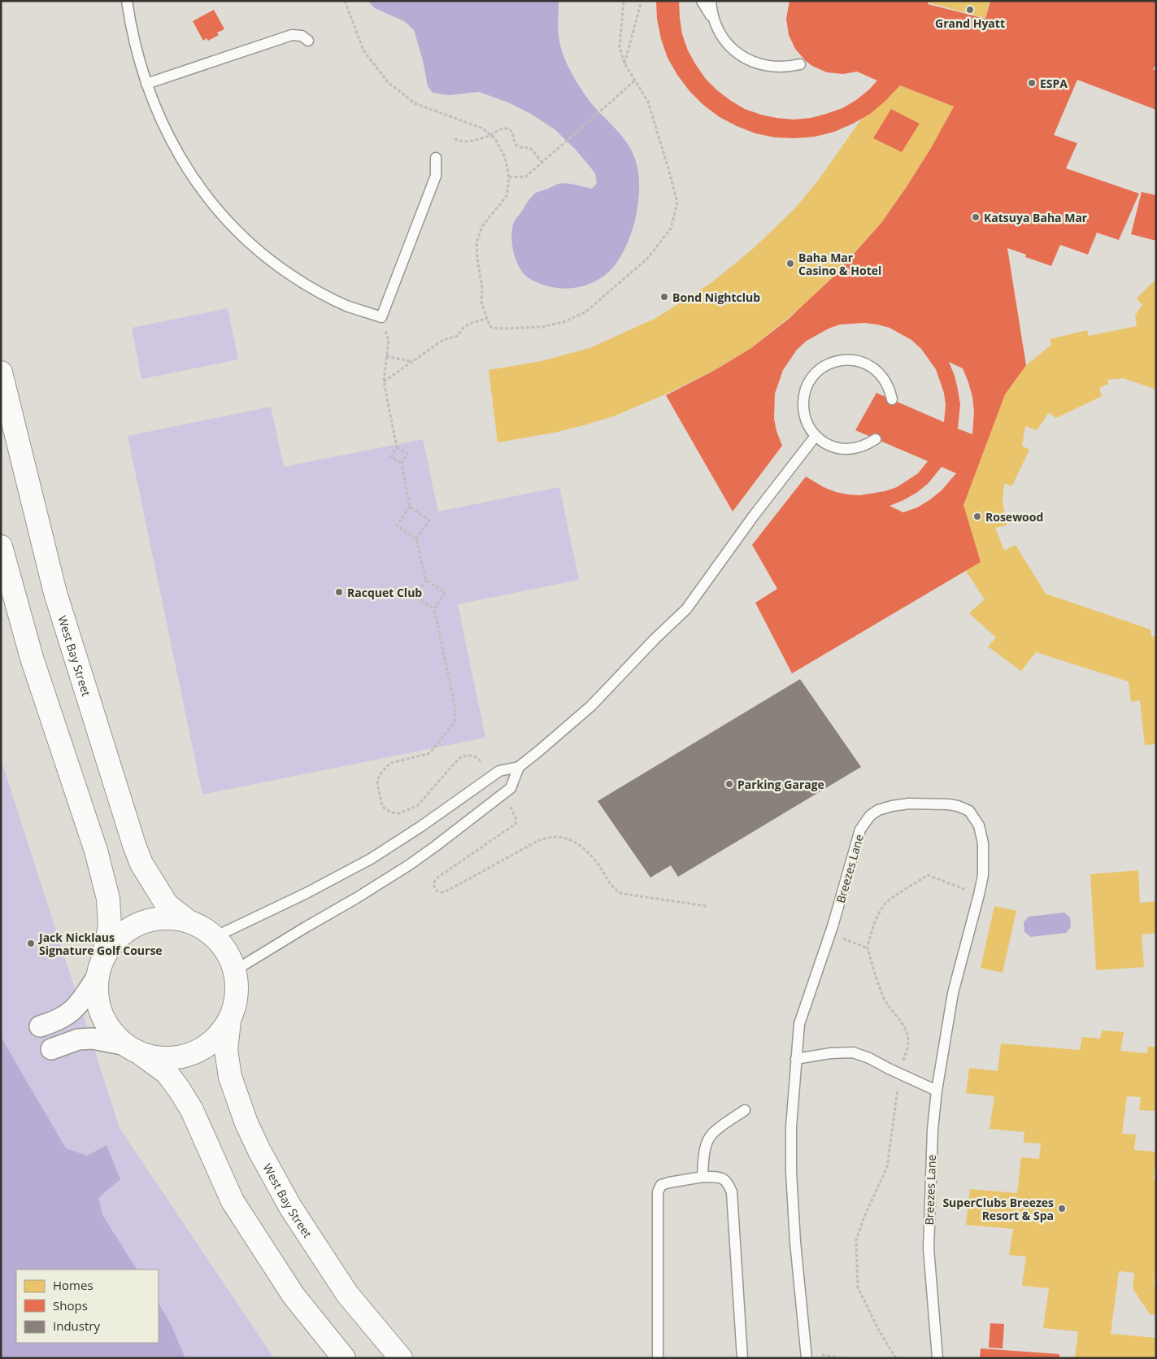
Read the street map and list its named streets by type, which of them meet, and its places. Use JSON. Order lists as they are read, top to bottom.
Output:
{
  "streets": {
    "main road": ["West Bay Street"],
    "lane": ["Breezes Lane"]
  },
  "places": [
    "Grand Hyatt",
    "ESPA",
    "Katsuya Baha Mar",
    "Baha Mar Casino & Hotel",
    "Bond Nightclub",
    "Rosewood",
    "Racquet Club",
    "Parking Garage",
    "Jack Nicklaus Signature Golf Course",
    "SuperClubs Breezes Resort & Spa"
  ],
  "legend": ["Homes", "Shops", "Industry"]
}
